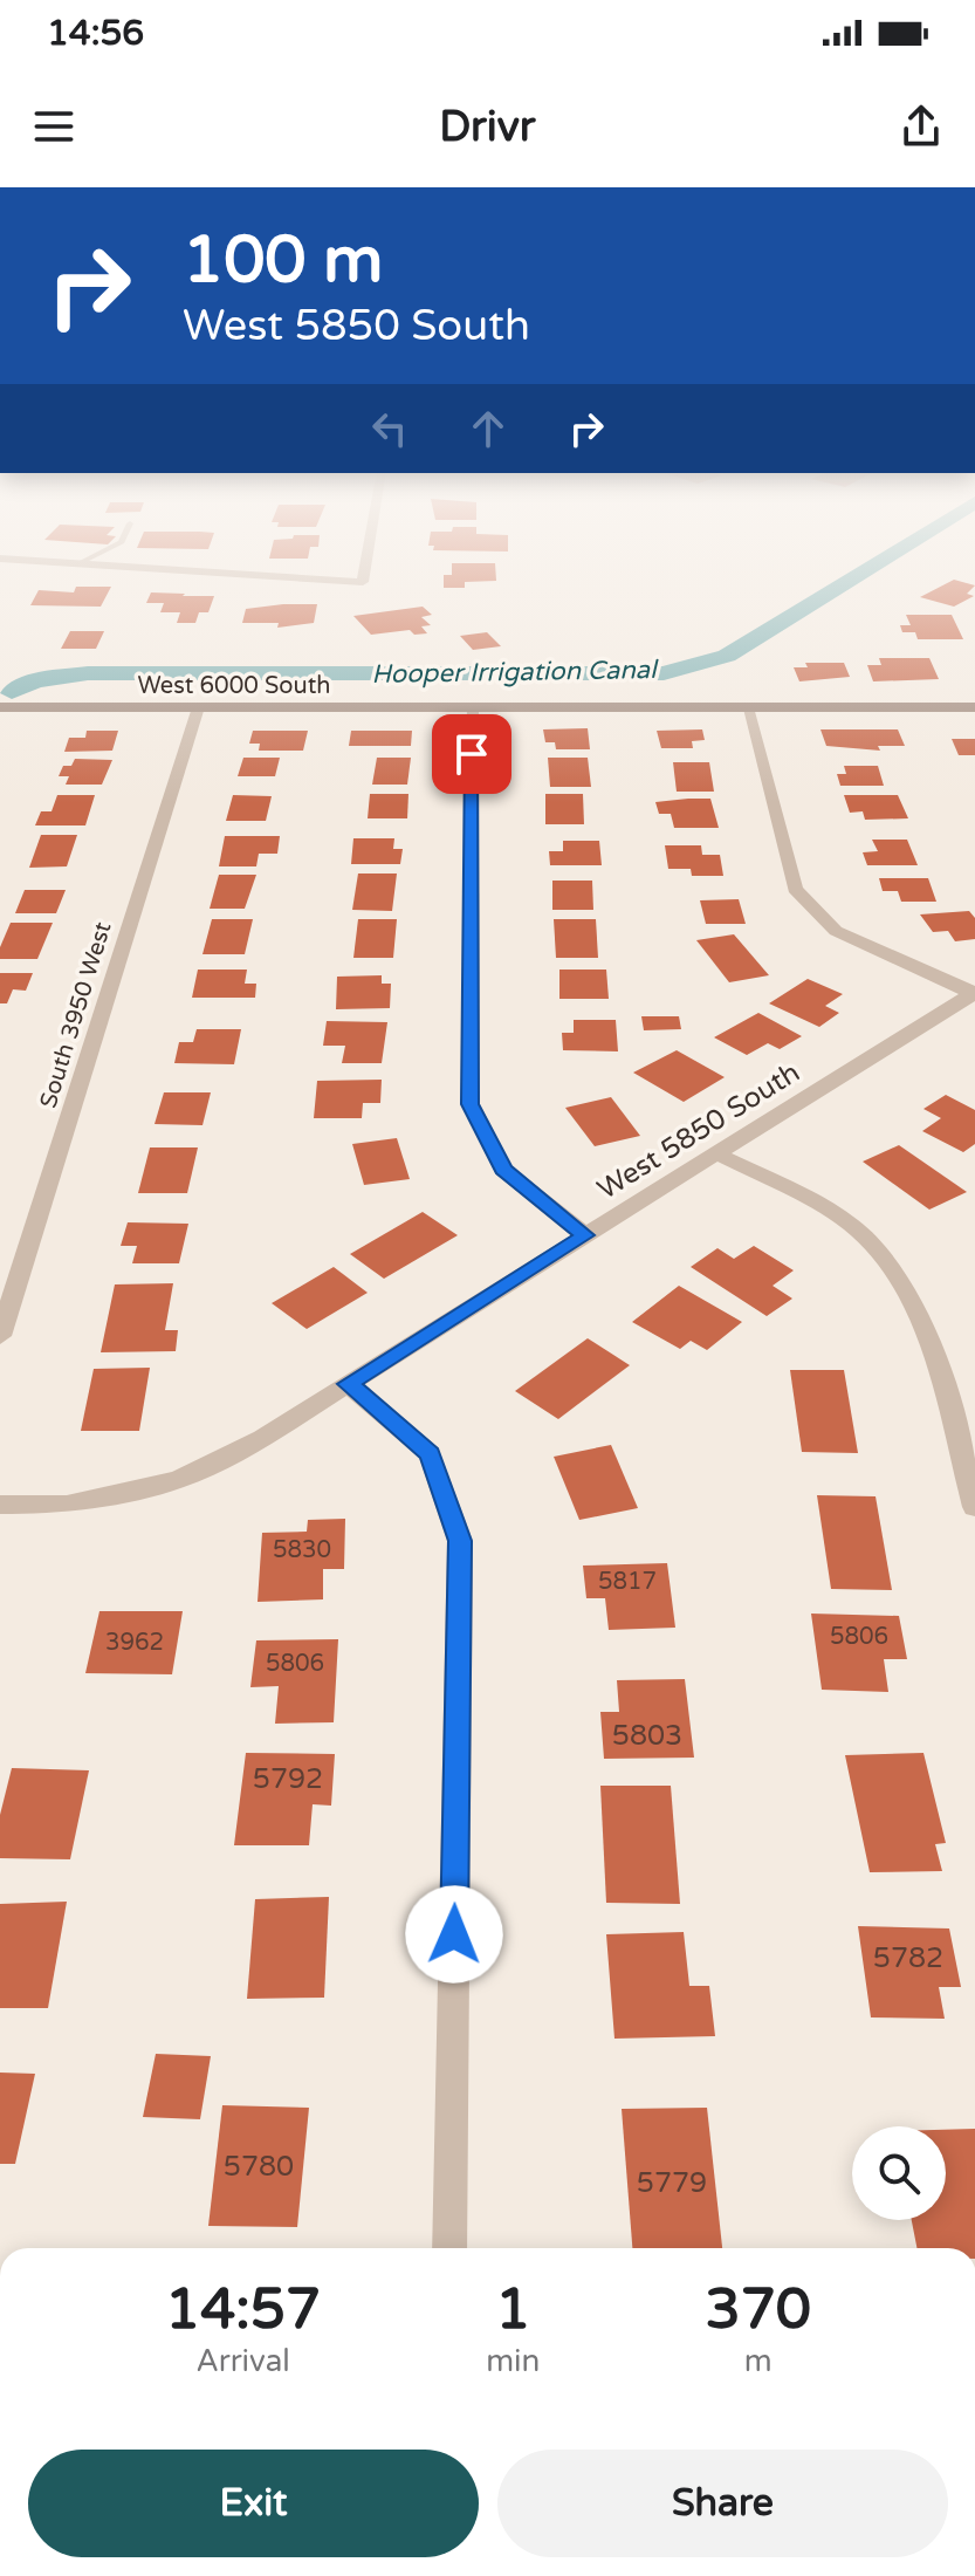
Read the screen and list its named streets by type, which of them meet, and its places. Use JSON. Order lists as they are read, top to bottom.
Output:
{
  "streets": {
    "street": ["West 6000 South", "South 3950 West", "West 5850 South"]
  },
  "crossings": [
    ["West 6000 South", "South 3950 West"]
  ],
  "water": ["Hooper Irrigation Canal"],
  "house_numbers": [
    "5830",
    "5817",
    "5806",
    "3962",
    "5806",
    "5803",
    "5792",
    "5782",
    "5780",
    "5779"
  ],
  "page": {
    "status": "14:56",
    "header": "Drivr",
    "turn": ["100 m", "West 5850 South"],
    "eta": [
      "14:57",
      "Arrival",
      "1",
      "min",
      "370",
      "m"
    ],
    "buttons": ["Exit", "Share"]
  }
}
